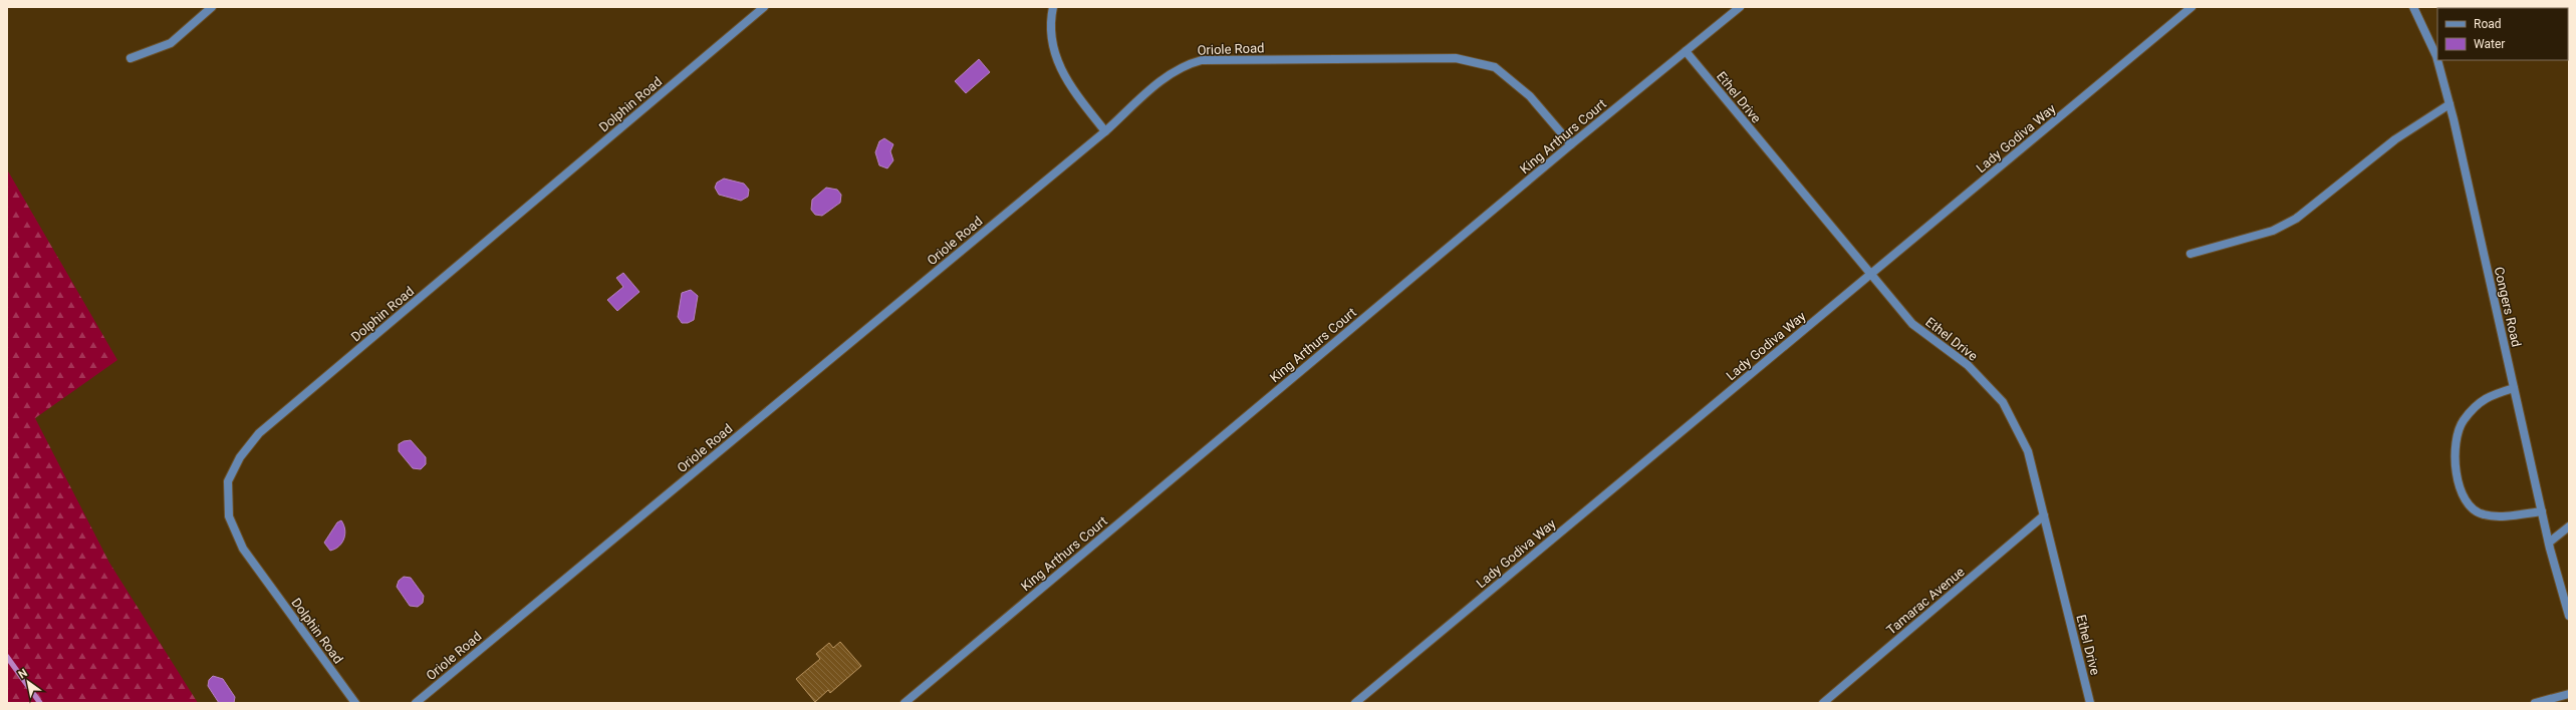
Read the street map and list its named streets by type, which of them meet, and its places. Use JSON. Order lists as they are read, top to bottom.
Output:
{
  "streets": {
    "street": [
      "Oriole Road",
      "Ethel Drive",
      "Dolphin Road",
      "King Arthurs Court",
      "Lady Godiva Way",
      "Congers Road",
      "Tamarac Avenue"
    ]
  },
  "crossings": [
    ["Oriole Road", "King Arthurs Court"],
    ["Ethel Drive", "King Arthurs Court"],
    ["Ethel Drive", "Lady Godiva Way"],
    ["Ethel Drive", "Tamarac Avenue"]
  ],
  "legend": ["Road", "Water"],
  "north": "top left"
}
